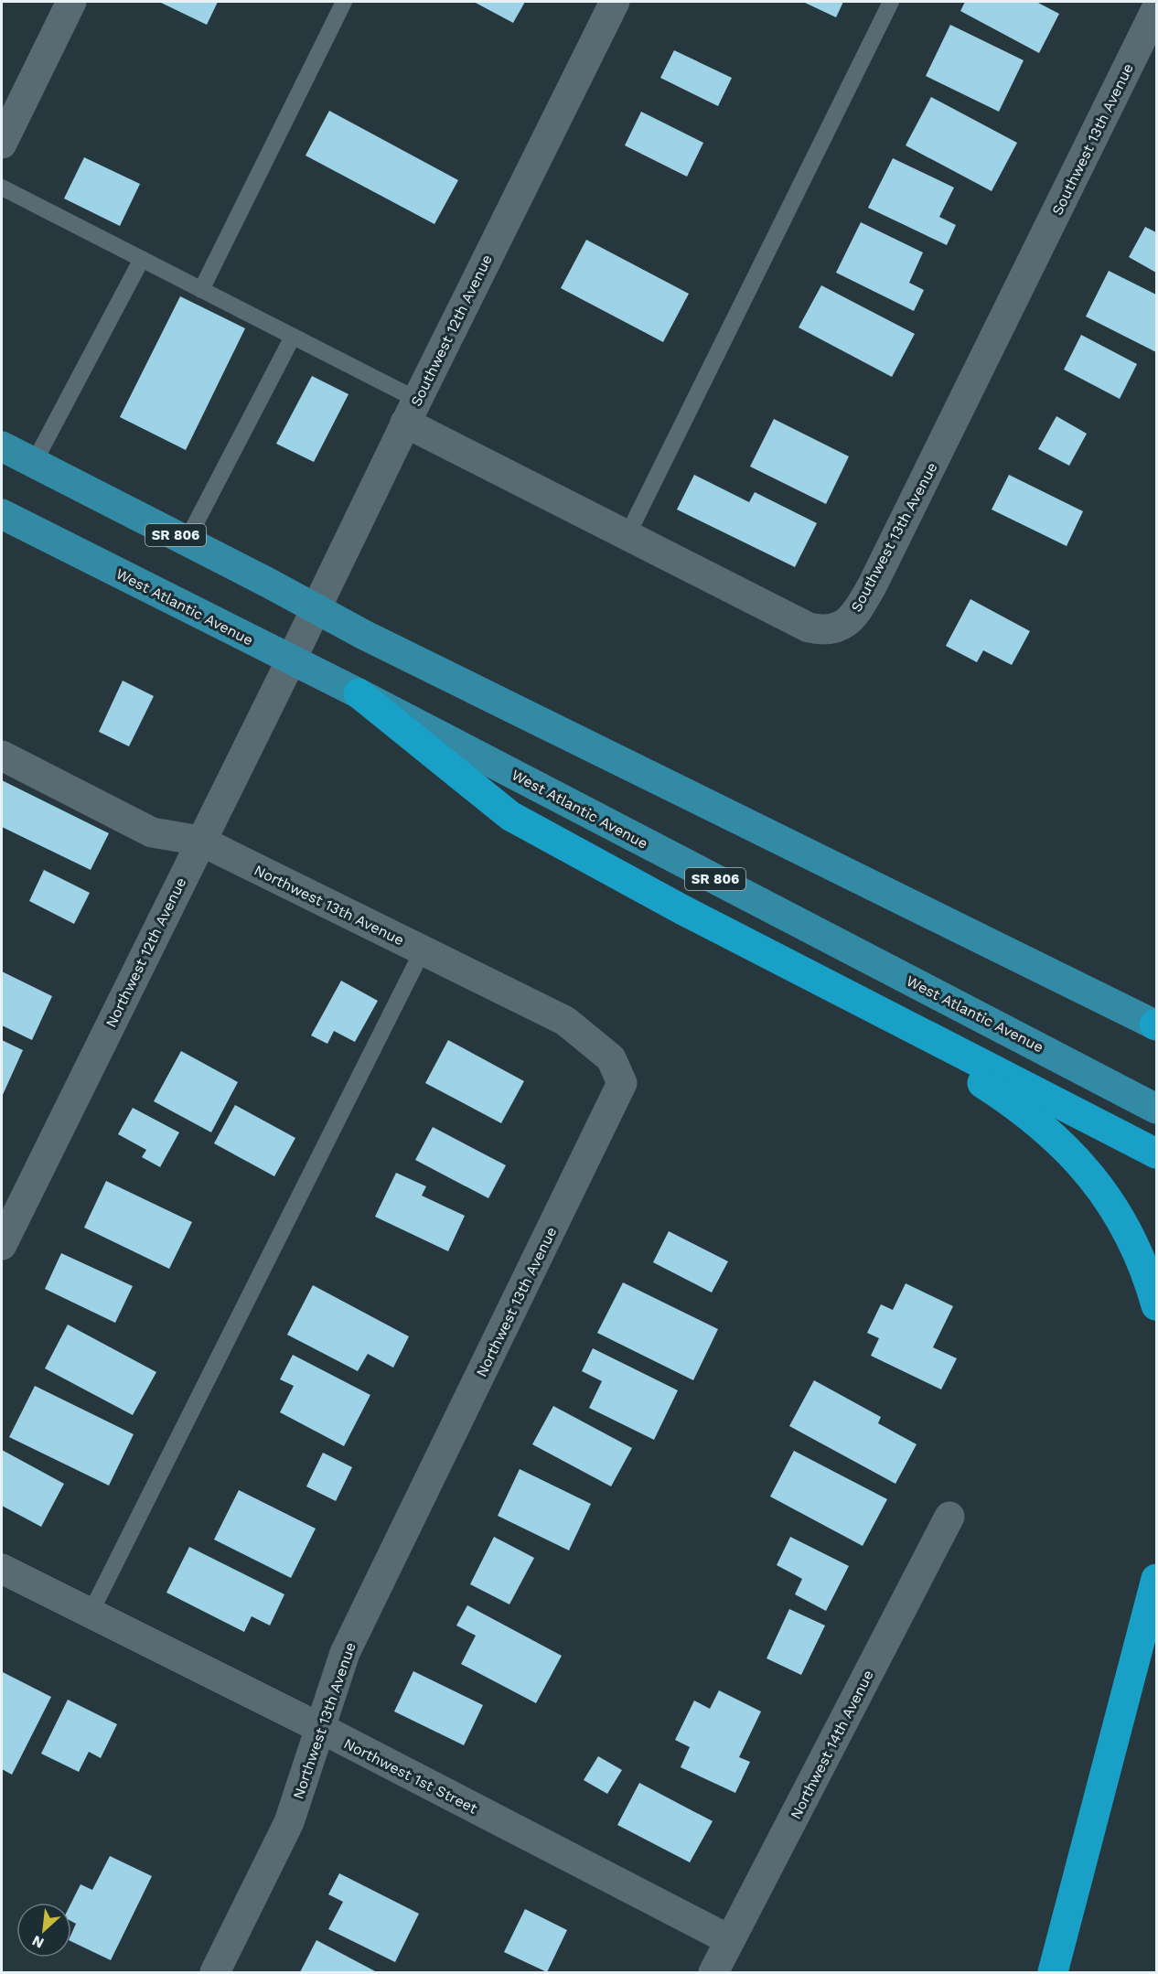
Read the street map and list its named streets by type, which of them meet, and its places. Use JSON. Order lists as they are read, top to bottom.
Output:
{
  "streets": {
    "main road": ["SR 806", "West Atlantic Avenue"],
    "street": [
      "Southwest 13th Avenue",
      "Southwest 12th Avenue",
      "Northwest 13th Avenue",
      "Northwest 12th Avenue",
      "Northwest 14th Avenue",
      "Northwest 1st Street"
    ]
  },
  "crossings": [
    ["Southwest 13th Avenue", "Southwest 12th Avenue"],
    ["Southwest 12th Avenue", "SR 806"],
    ["Southwest 12th Avenue", "West Atlantic Avenue"],
    ["Southwest 12th Avenue", "Northwest 12th Avenue"],
    ["West Atlantic Avenue", "Northwest 12th Avenue"],
    ["Northwest 13th Avenue", "Northwest 12th Avenue"],
    ["Northwest 13th Avenue", "Northwest 1st Street"],
    ["Northwest 14th Avenue", "Northwest 1st Street"]
  ],
  "north": "bottom left"
}
